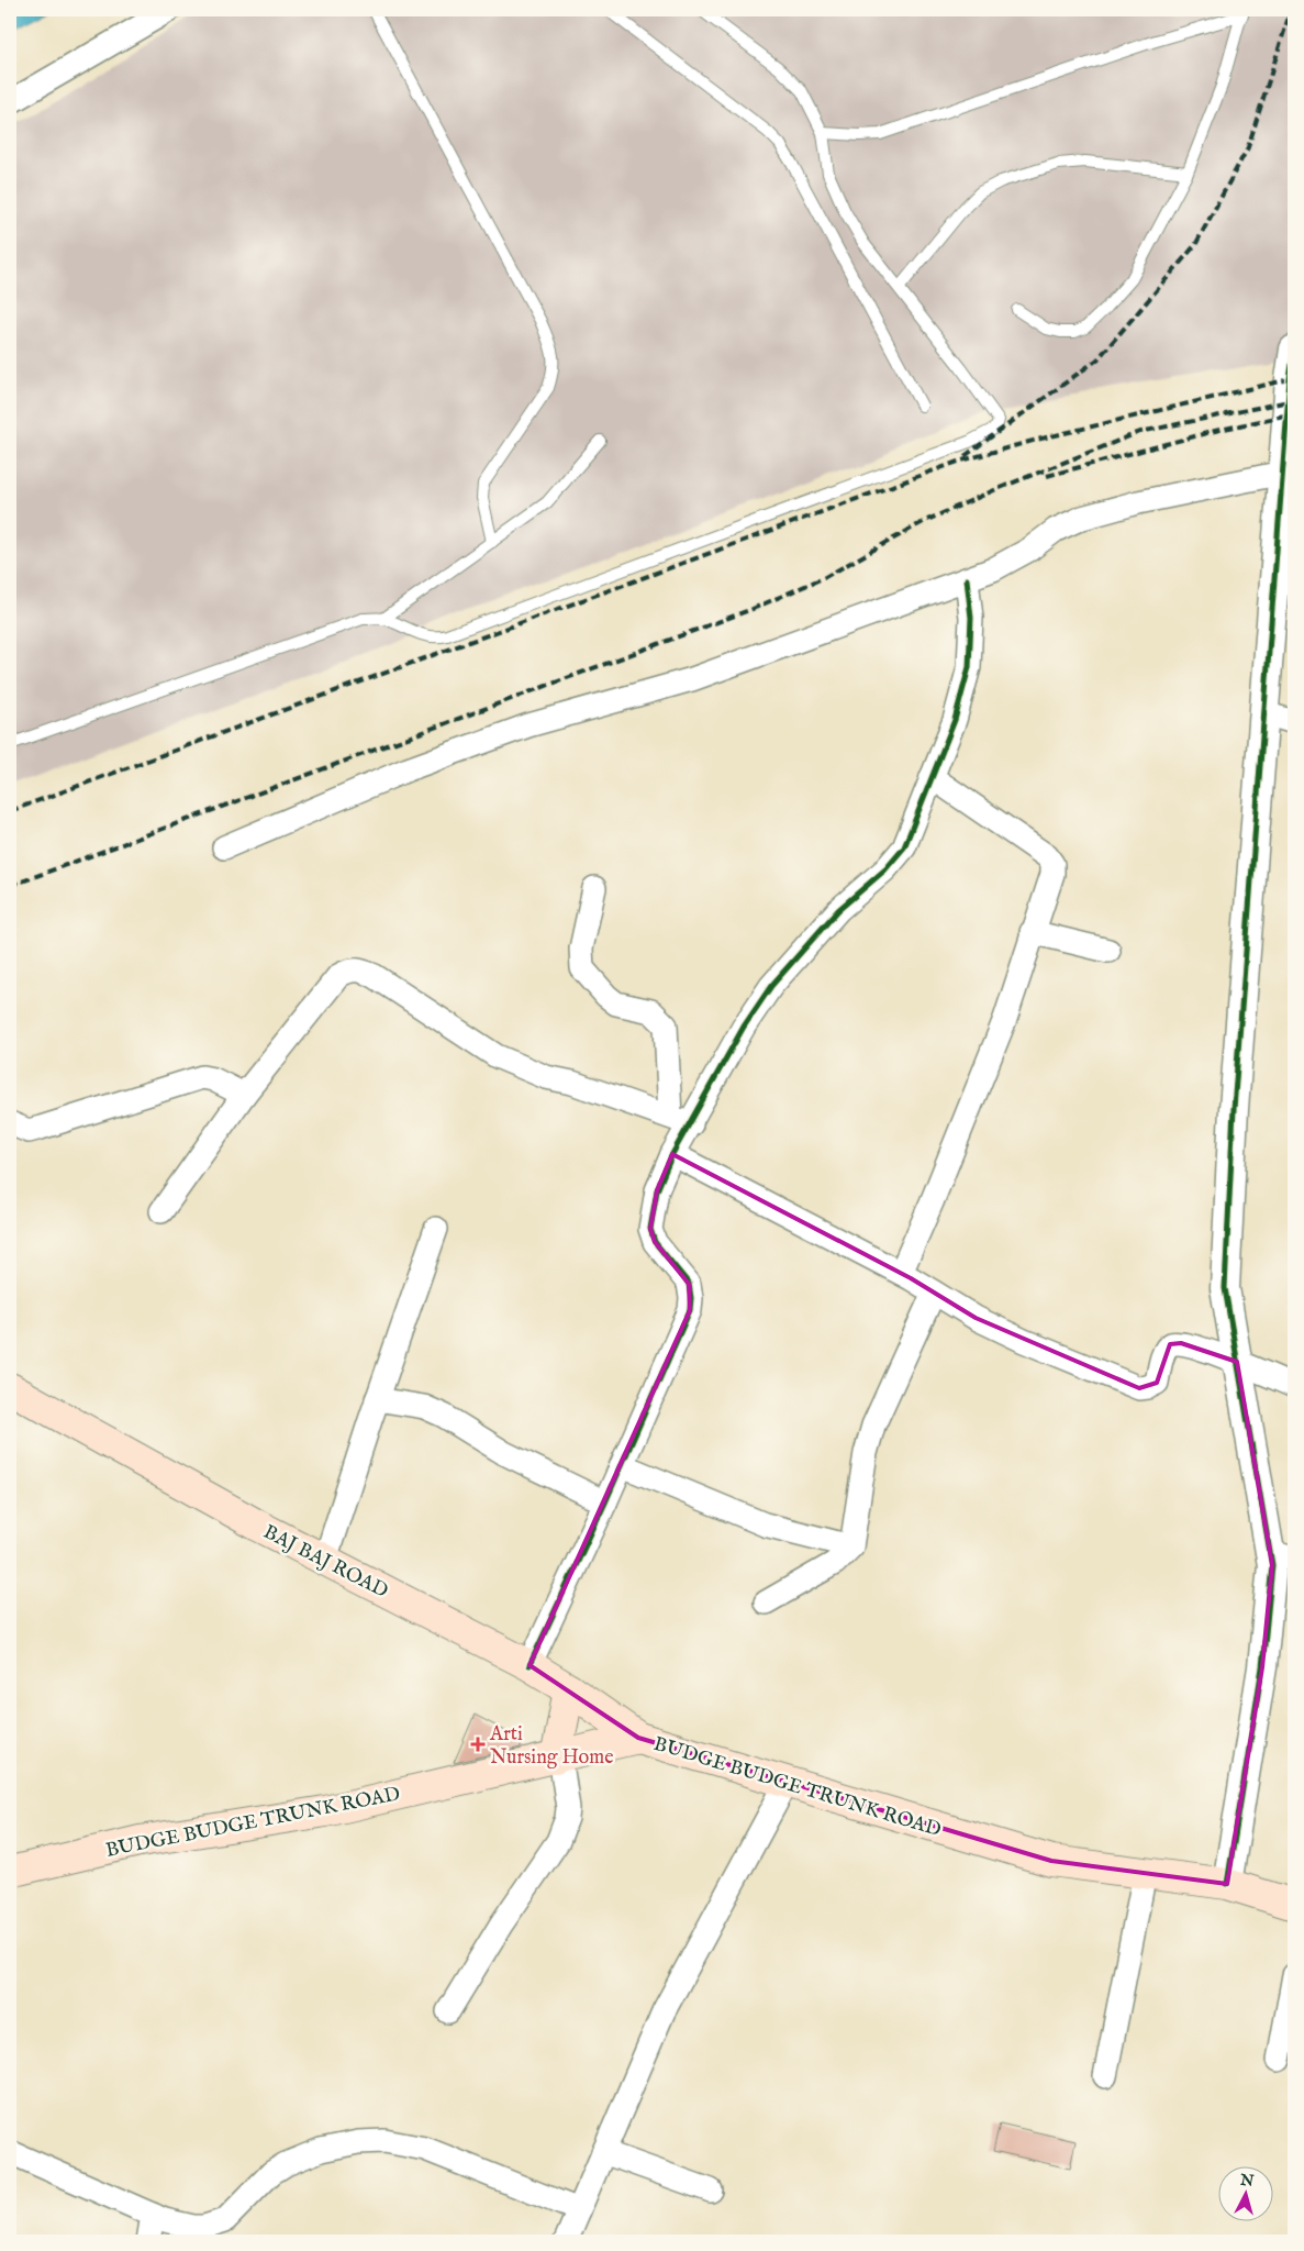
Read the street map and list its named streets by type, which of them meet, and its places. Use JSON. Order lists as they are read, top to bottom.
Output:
{
  "streets": {
    "main road": ["BAJ BAJ ROAD", "BUDGE BUDGE TRUNK ROAD"]
  },
  "crossings": [
    ["BAJ BAJ ROAD", "BUDGE BUDGE TRUNK ROAD"]
  ],
  "places": {
    "health": ["Arti Nursing Home"]
  },
  "north": "top"
}
